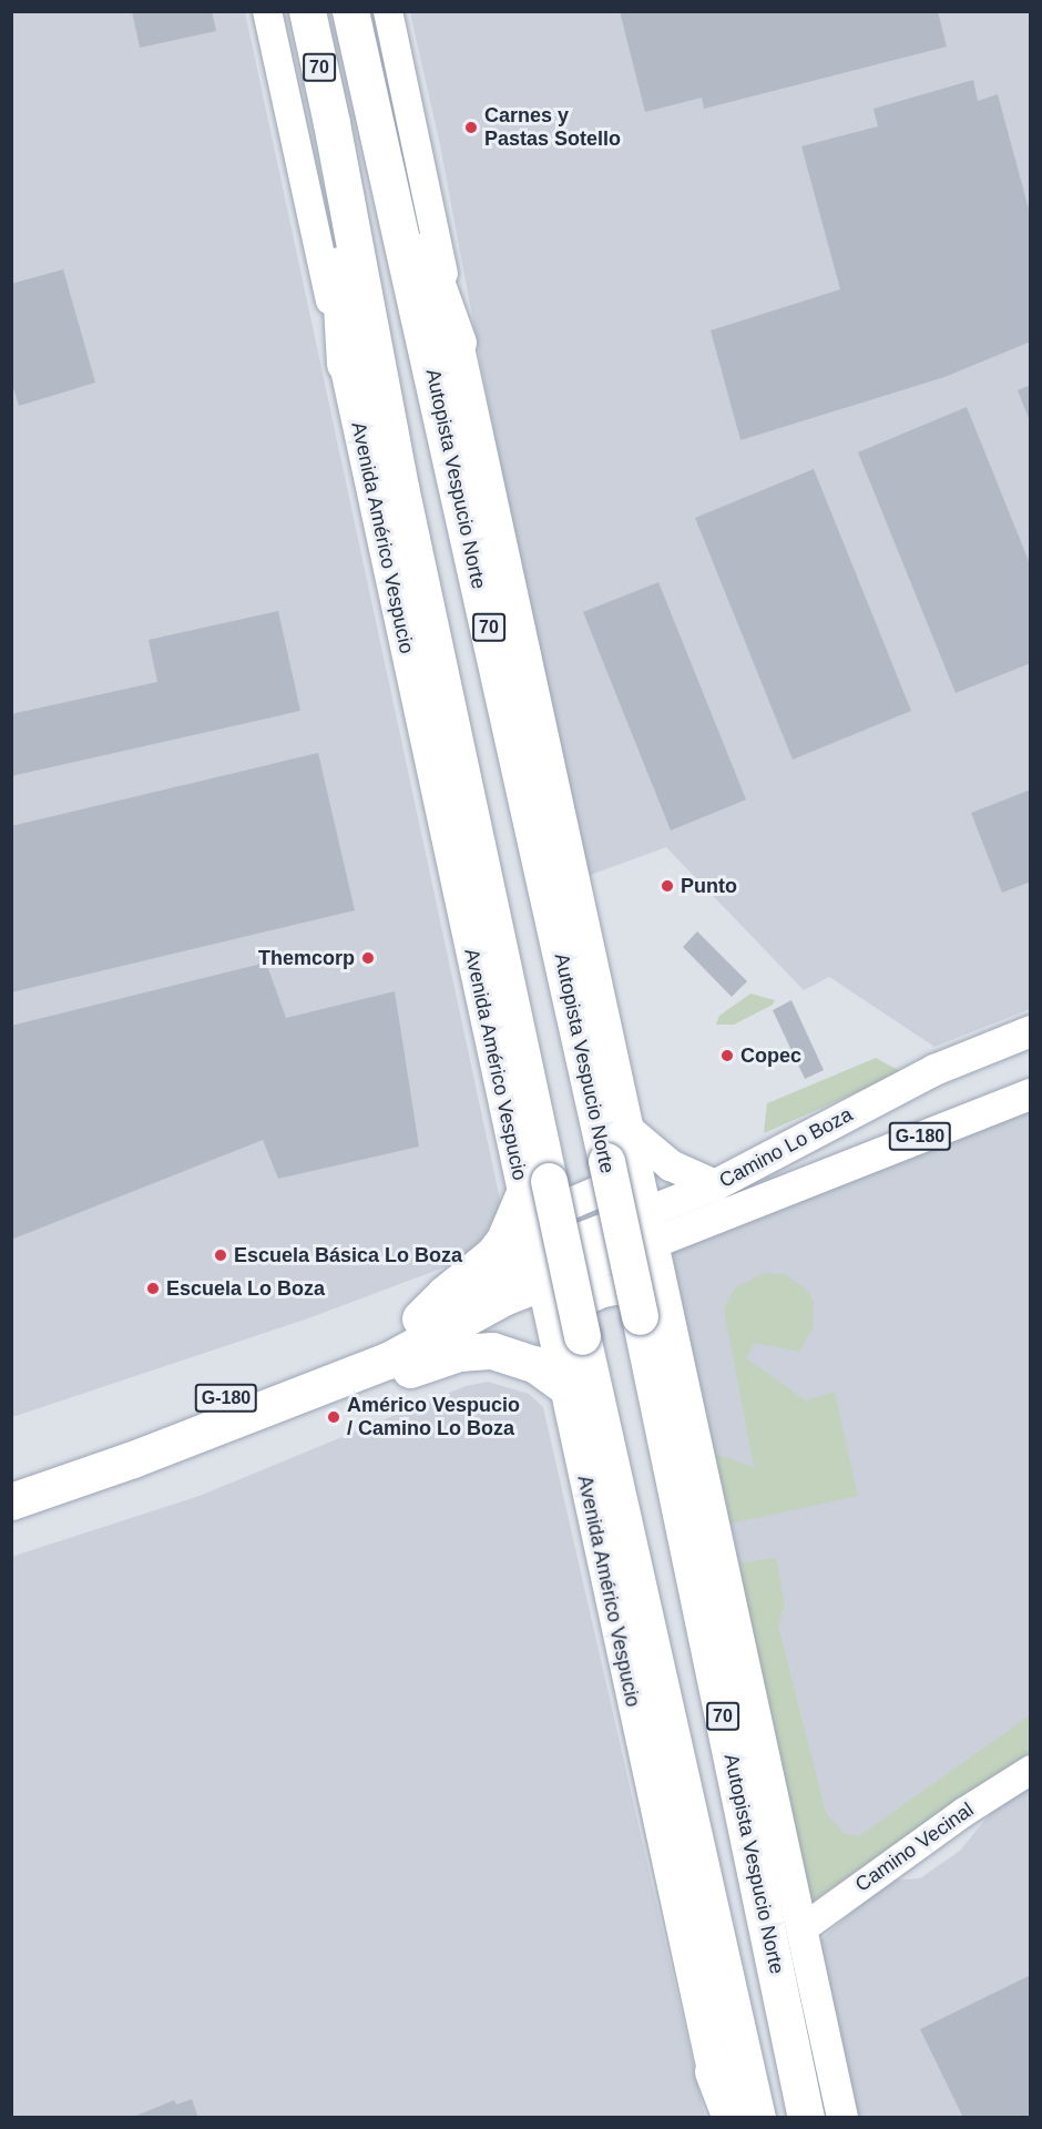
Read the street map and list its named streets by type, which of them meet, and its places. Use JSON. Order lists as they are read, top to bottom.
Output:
{
  "streets": {
    "highway": ["70", "Autopista Vespucio Norte", "G-180"],
    "main road": ["Avenida Américo Vespucio", "Camino Lo Boza", "Camino Vecinal"]
  },
  "crossings": [
    ["70", "Avenida Américo Vespucio"],
    ["Avenida Américo Vespucio", "G-180"],
    ["Avenida Américo Vespucio", "Camino Lo Boza"],
    ["G-180", "Camino Lo Boza"]
  ],
  "places": [
    "Carnes y Pastas Sotello",
    "Punto",
    "Themcorp",
    "Copec",
    "Escuela Básica Lo Boza",
    "Escuela Lo Boza",
    "Américo Vespucio / Camino Lo Boza"
  ]
}
